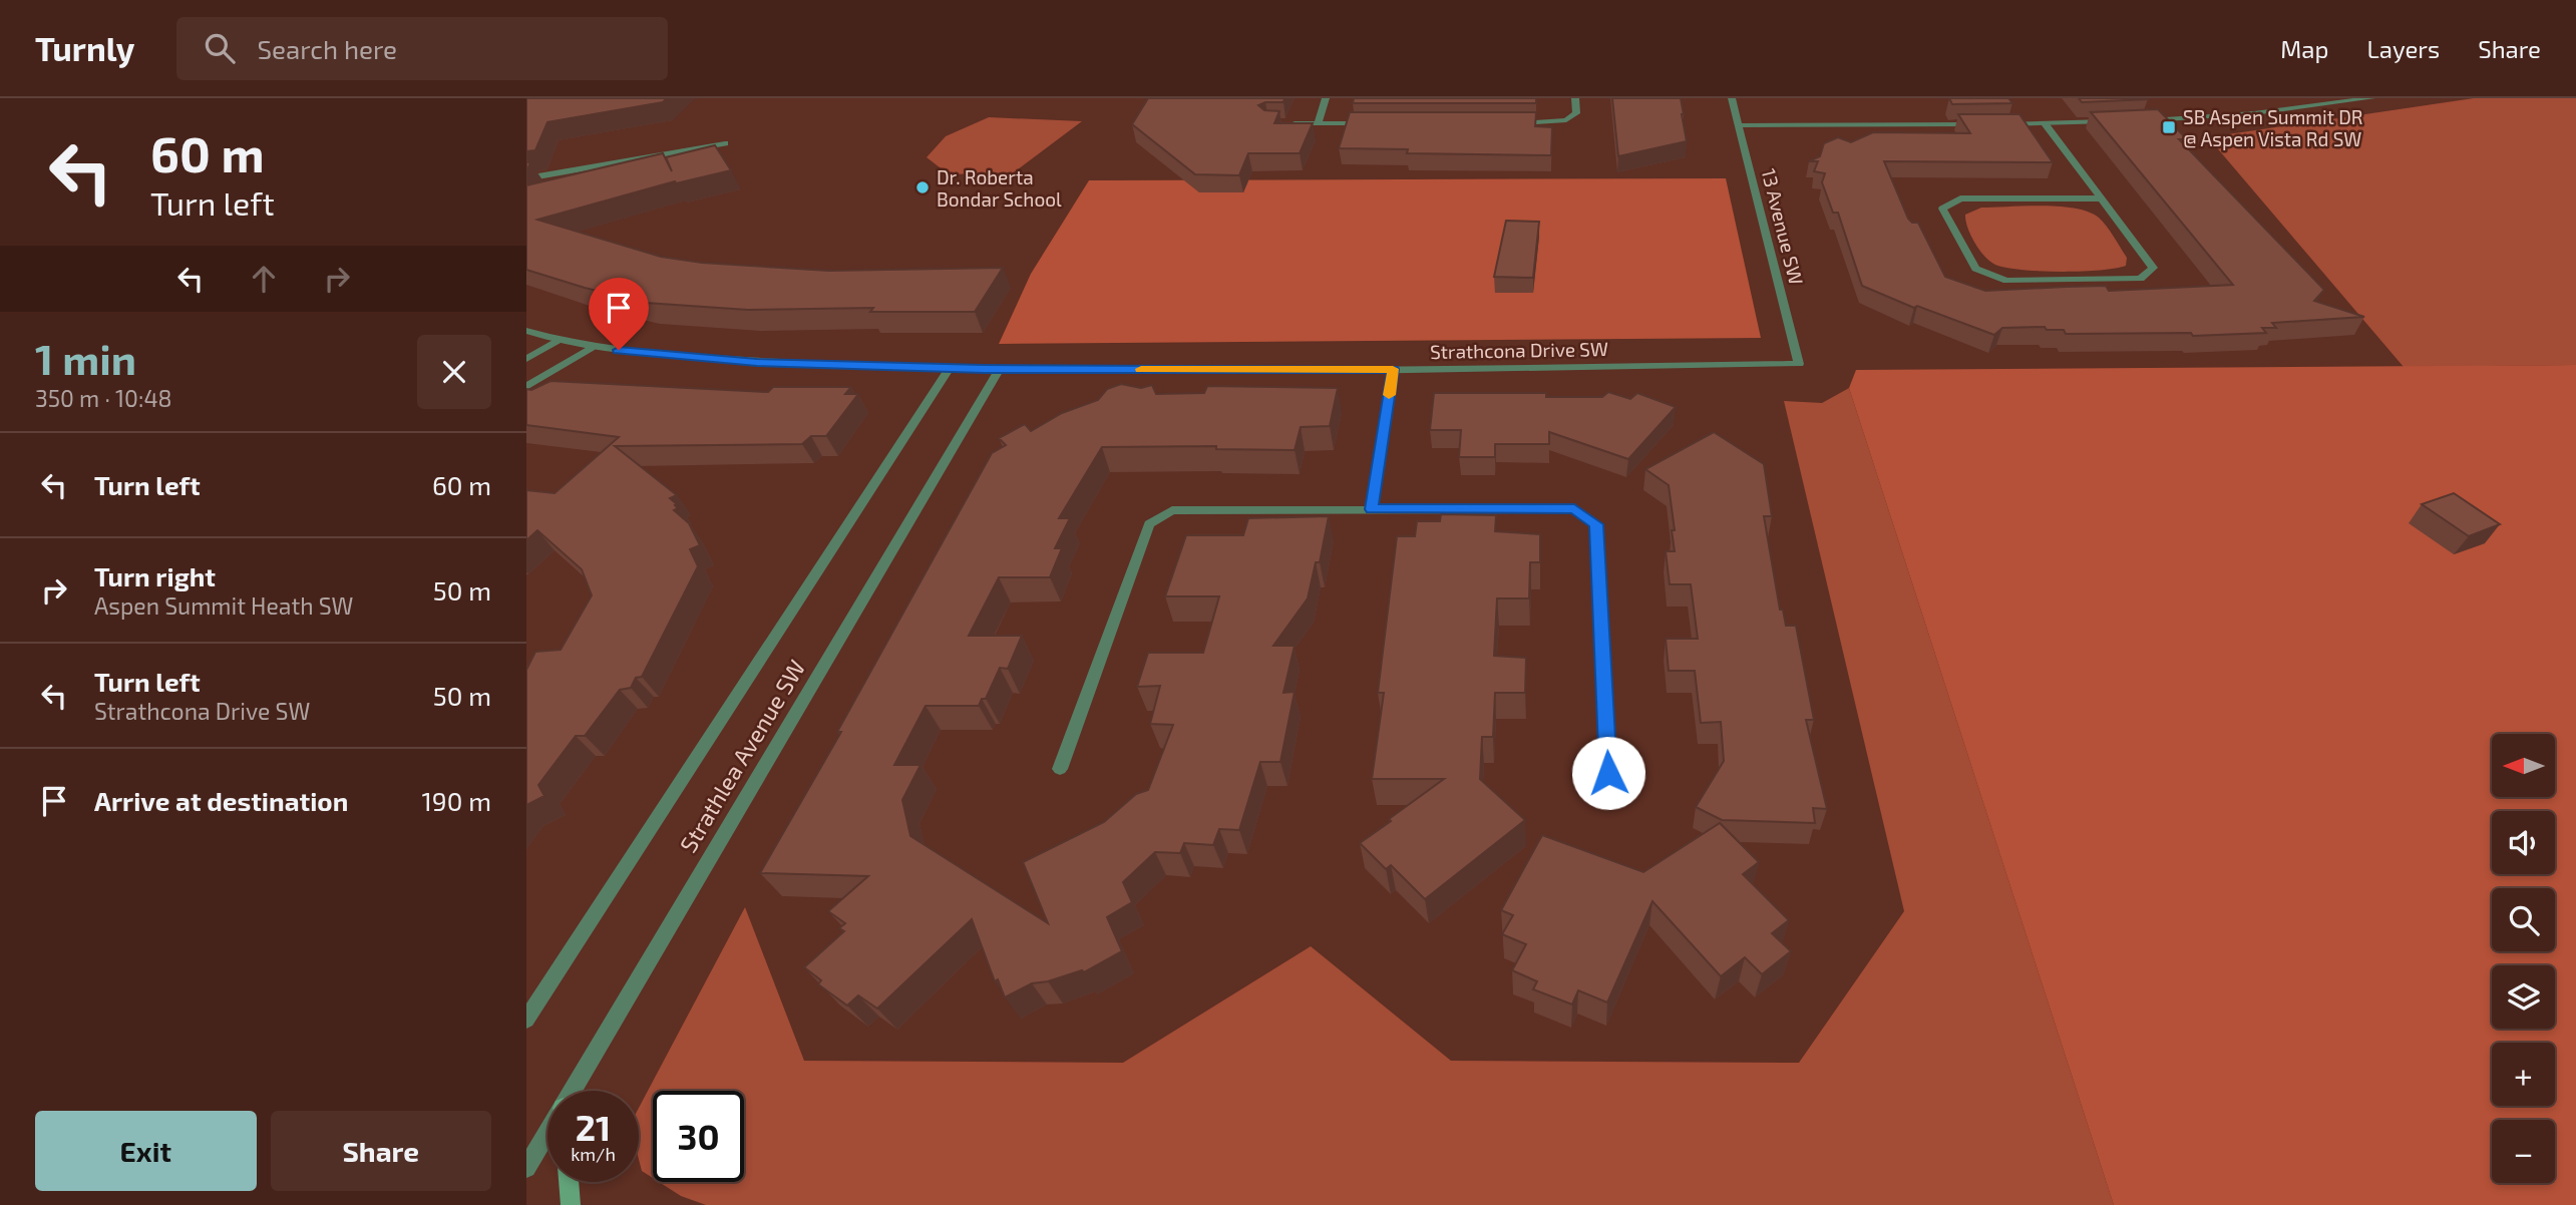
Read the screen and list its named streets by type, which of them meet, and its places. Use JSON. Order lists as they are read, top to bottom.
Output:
{
  "streets": {
    "street": ["13 Avenue SW", "Strathcona Drive SW", "Strathlea Avenue SW"]
  },
  "crossings": [
    ["13 Avenue SW", "Strathcona Drive SW"],
    ["Strathcona Drive SW", "Strathlea Avenue SW"]
  ],
  "places": {
    "transit": ["SB Aspen Summit DR @ Aspen Vista Rd SW"],
    "other": ["Dr. Roberta Bondar School"]
  },
  "north": "left",
  "page": {
    "header": "Turnly",
    "search": "Search here",
    "nav": ["Map", "Layers", "Share"],
    "turn": ["60 m", "Turn left"],
    "heading": ["1 min", "350 m · 10:48"],
    "list": [
      {
        "name": "Turn left",
        "value": "60 m"
      },
      {
        "name": "Turn right",
        "note": "Aspen Summit Heath SW",
        "value": "50 m"
      },
      {
        "name": "Turn left",
        "note": "Strathcona Drive SW",
        "value": "50 m"
      },
      {
        "name": "Arrive at destination",
        "value": "190 m"
      }
    ],
    "map_buttons": ["+", "−"],
    "speed": "21 km/h",
    "limit": "30",
    "buttons": ["Exit", "Share"]
  }
}
